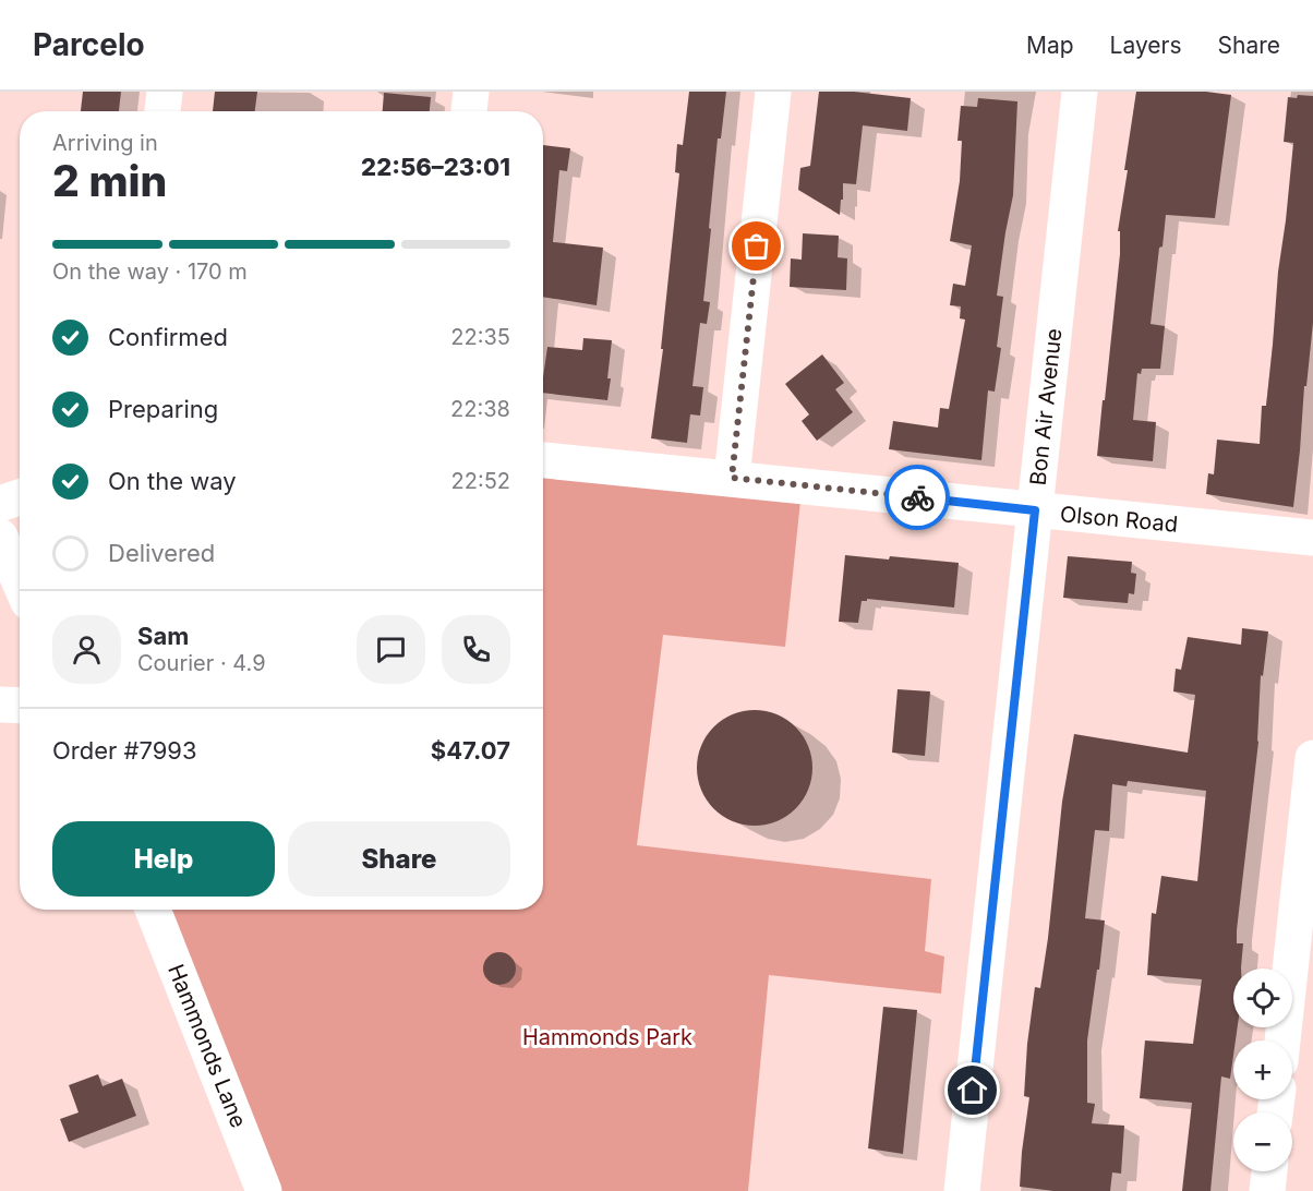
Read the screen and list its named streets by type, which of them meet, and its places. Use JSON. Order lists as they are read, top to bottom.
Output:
{
  "streets": {
    "street": ["Bon Air Avenue", "Olson Road", "Hammonds Lane"]
  },
  "crossings": [
    ["Bon Air Avenue", "Olson Road"]
  ],
  "parks": ["Hammonds Park"],
  "page": {
    "header": "Parcelo",
    "nav": ["Map", "Layers", "Share"],
    "heading": ["2 min", "Arriving in", "22:56–23:01"],
    "panel": [
      "Sam",
      "Courier · 4.9",
      "Order #7993",
      "$47.07"
    ],
    "bar": "On the way · 170 m",
    "list": [
      ["Confirmed", "22:35"],
      ["Preparing", "22:38"],
      ["On the way", "22:52"],
      "Delivered"
    ],
    "buttons": ["Help", "Share"],
    "map_buttons": ["+", "−"]
  }
}
